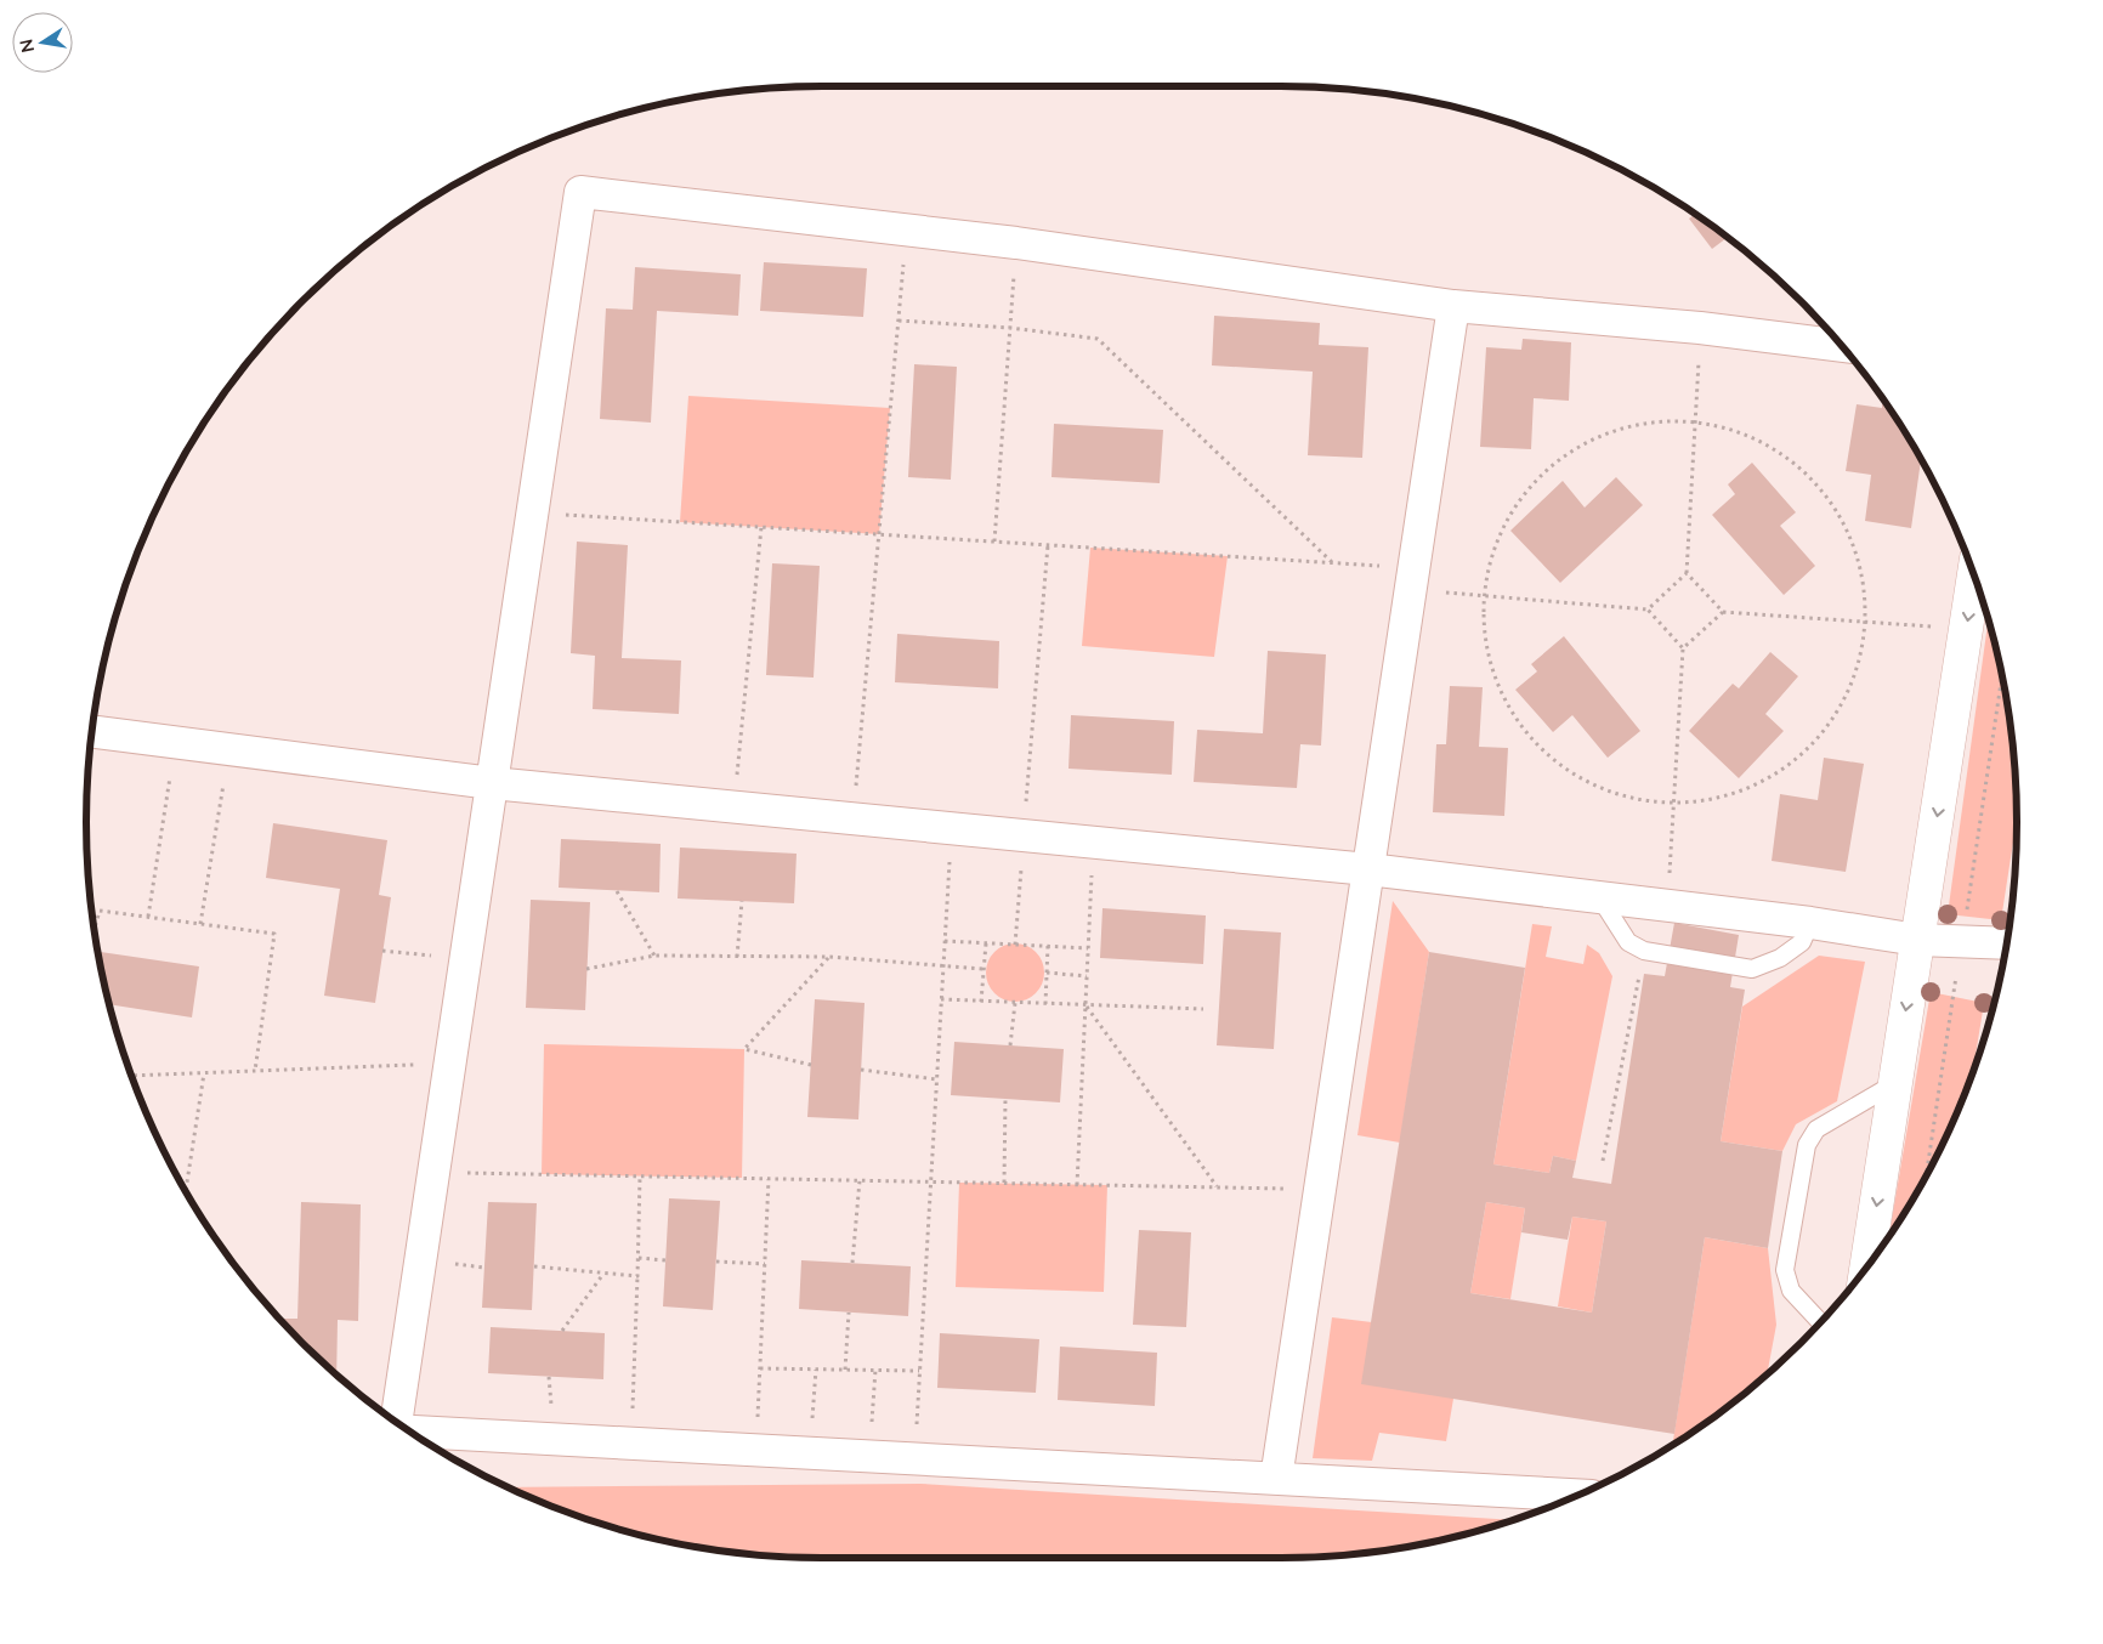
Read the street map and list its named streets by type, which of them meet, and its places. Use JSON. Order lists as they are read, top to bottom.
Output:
{
  "north": "left"
}
